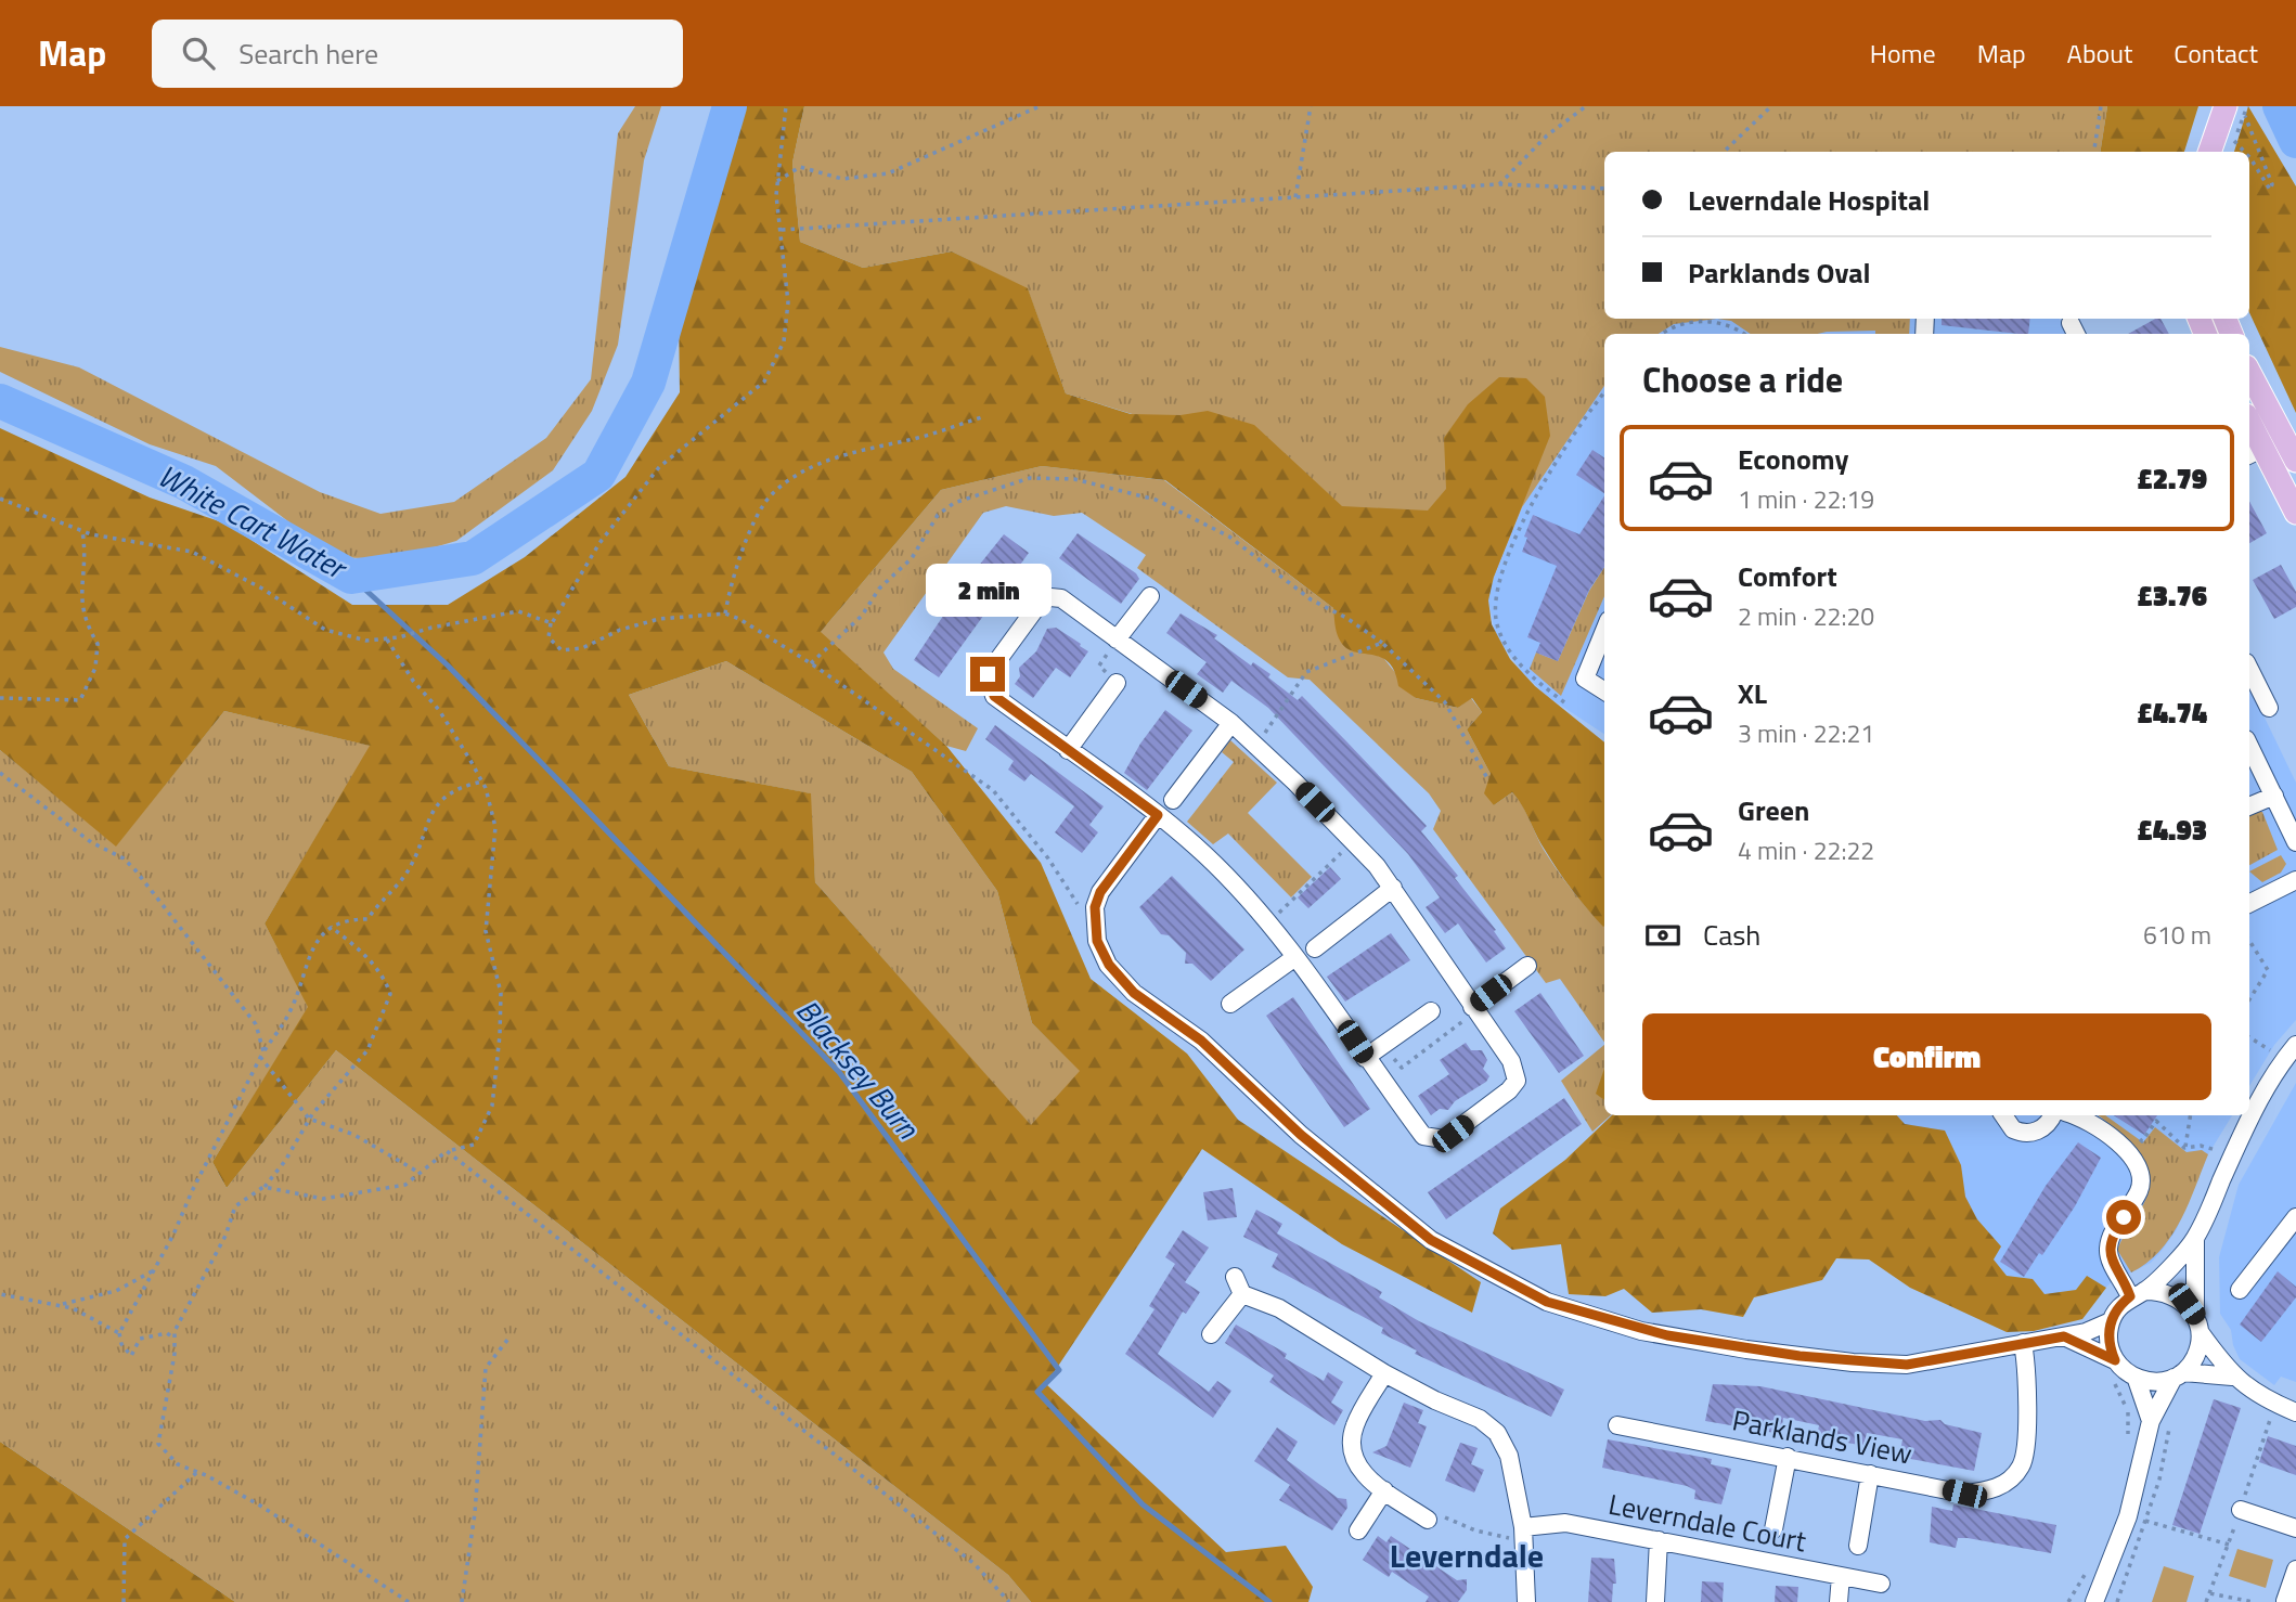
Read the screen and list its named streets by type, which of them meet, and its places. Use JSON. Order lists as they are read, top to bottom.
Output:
{
  "streets": {
    "street": ["Parklands View", "Leverndale Court"]
  },
  "districts": ["Leverndale"],
  "water": ["White Cart Water", "Blacksey Burn"],
  "page": {
    "header": "Map",
    "search": "Search here",
    "nav": [
      "Home",
      "Map",
      "About",
      "Contact"
    ],
    "banner": ["Leverndale Hospital", "Parklands Oval"],
    "heading": "Choose a ride",
    "list": [
      {
        "name": "Economy",
        "note": "1 min · 22:19",
        "value": "£2.79"
      },
      {
        "name": "Comfort",
        "note": "2 min · 22:20",
        "value": "£3.76"
      },
      {
        "name": "XL",
        "note": "3 min · 22:21",
        "value": "£4.74"
      },
      {
        "name": "Green",
        "note": "4 min · 22:22",
        "value": "£4.93"
      }
    ],
    "bubble": "2 min",
    "pay": ["Cash", "610 m"],
    "buttons": "Confirm"
  }
}
